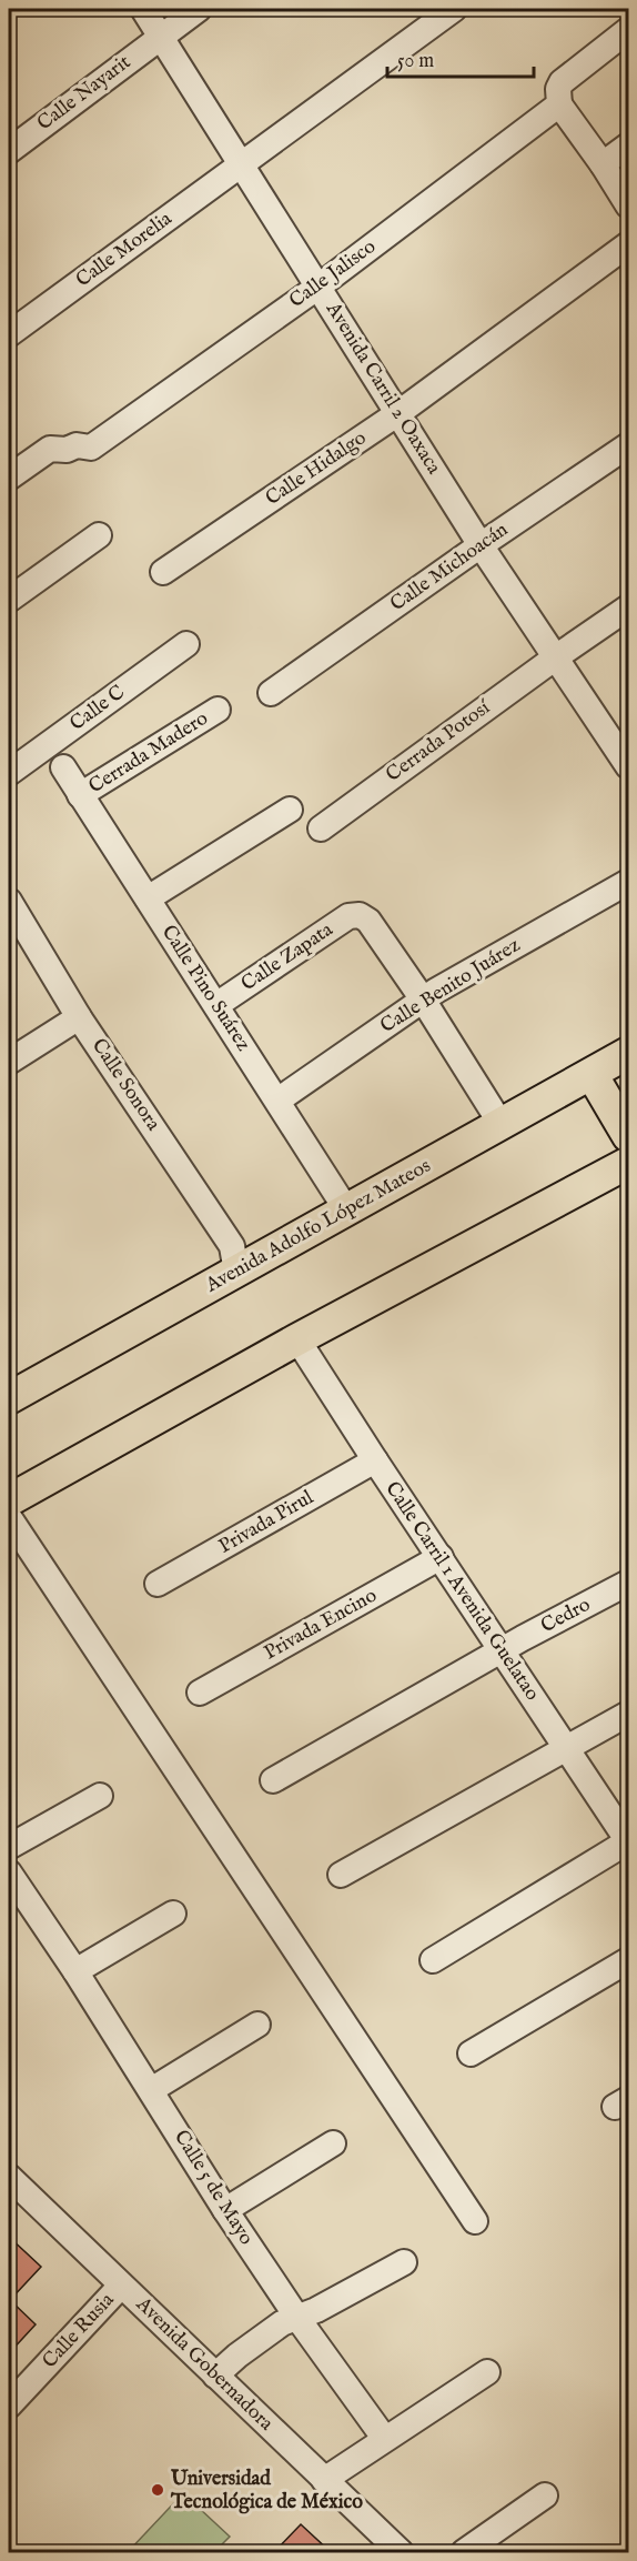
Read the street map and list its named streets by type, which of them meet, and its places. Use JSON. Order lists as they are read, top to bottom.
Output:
{
  "streets": {
    "main road": ["Avenida Adolfo López Mateos"],
    "street": [
      "Calle Nayarit",
      "Calle Morelia",
      "Calle Jalisco",
      "Avenida Carril 2 Oaxaca",
      "Calle Hidalgo",
      "Calle Michoacán",
      "Calle C",
      "Cerrada Potosí",
      "Cerrada Madero",
      "Calle Zapata",
      "Calle Benito Juárez",
      "Calle Pino Suárez",
      "Calle Sonora",
      "Privada Pirul",
      "Calle Carril 1 Avenida Guelatao",
      "Cedro",
      "Privada Encino",
      "Calle 5 de Mayo",
      "Calle Rusia",
      "Avenida Gobernadora"
    ]
  },
  "crossings": [
    ["Calle Nayarit", "Avenida Carril 2 Oaxaca"],
    ["Calle Morelia", "Avenida Carril 2 Oaxaca"],
    ["Calle Jalisco", "Avenida Carril 2 Oaxaca"],
    ["Avenida Carril 2 Oaxaca", "Calle Hidalgo"],
    ["Avenida Carril 2 Oaxaca", "Calle Michoacán"],
    ["Avenida Carril 2 Oaxaca", "Cerrada Potosí"],
    ["Cerrada Madero", "Calle Pino Suárez"],
    ["Calle Zapata", "Calle Benito Juárez"],
    ["Calle Zapata", "Calle Pino Suárez"],
    ["Calle Benito Juárez", "Calle Pino Suárez"],
    ["Calle Pino Suárez", "Avenida Adolfo López Mateos"],
    ["Calle Sonora", "Avenida Adolfo López Mateos"],
    ["Privada Pirul", "Calle Carril 1 Avenida Guelatao"],
    ["Calle Carril 1 Avenida Guelatao", "Cedro"],
    ["Calle Carril 1 Avenida Guelatao", "Privada Encino"],
    ["Calle Rusia", "Avenida Gobernadora"]
  ],
  "places": ["Universidad Tecnológica de México"],
  "scale_bar": "50 m"
}
